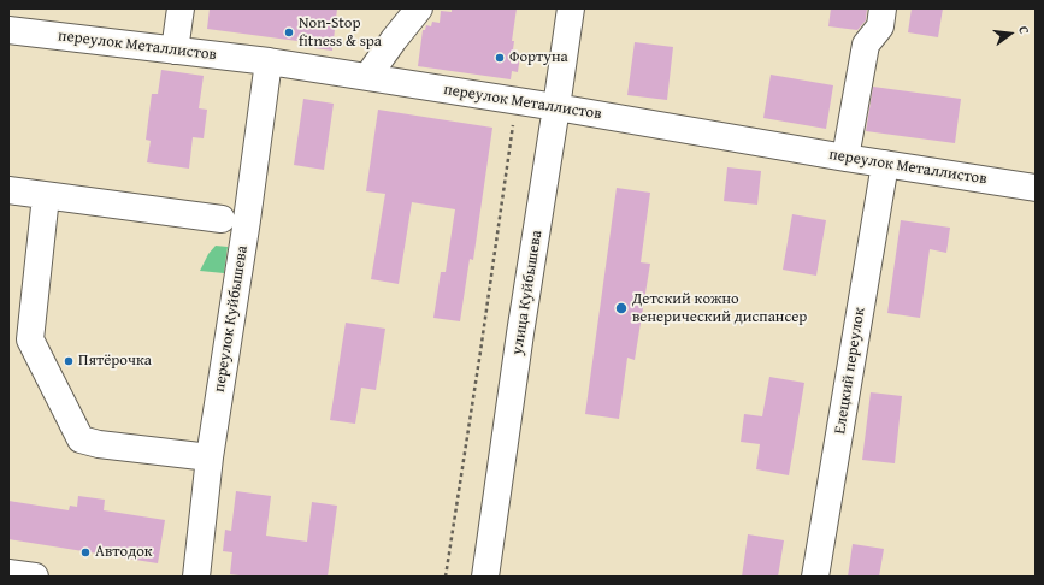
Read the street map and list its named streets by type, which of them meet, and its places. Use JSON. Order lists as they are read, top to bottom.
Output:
{
  "streets": {
    "street": [
      "переулок Металлистов",
      "улица Куйбышева",
      "переулок Куйбышева",
      "Елецкий переулок"
    ]
  },
  "crossings": [
    ["переулок Металлистов", "улица Куйбышева"],
    ["переулок Металлистов", "переулок Куйбышева"],
    ["переулок Металлистов", "Елецкий переулок"]
  ],
  "places": [
    "Non-Stop fitness & spa",
    "Фортуна",
    "Детский кожно венерический диспансер",
    "Пятёрочка",
    "Автодок"
  ],
  "north": "right"
}
